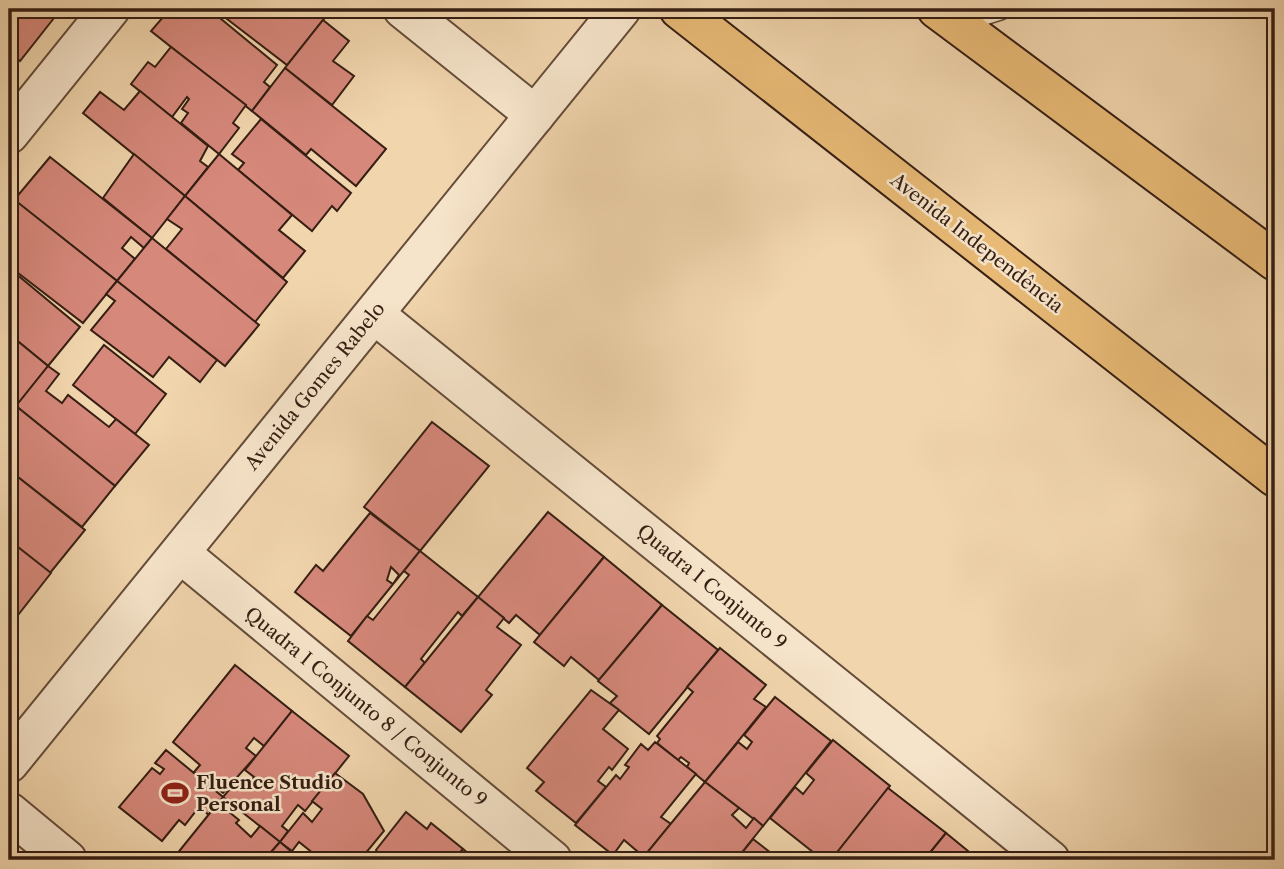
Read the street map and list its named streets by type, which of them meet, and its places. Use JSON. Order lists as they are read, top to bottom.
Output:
{
  "streets": {
    "main road": ["Avenida Independência"],
    "street": ["Avenida Gomes Rabelo", "Quadra I Conjunto 9", "Quadra I Conjunto 8 / Conjunto 9"]
  },
  "crossings": [
    ["Avenida Gomes Rabelo", "Quadra I Conjunto 9"],
    ["Avenida Gomes Rabelo", "Quadra I Conjunto 8 / Conjunto 9"]
  ],
  "places": {
    "sports": ["Fluence Studio Personal"]
  }
}
